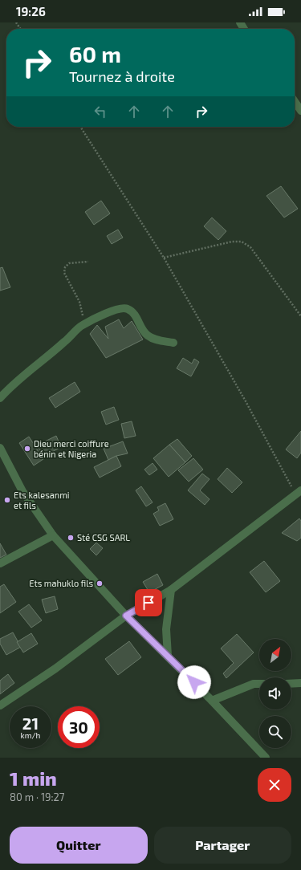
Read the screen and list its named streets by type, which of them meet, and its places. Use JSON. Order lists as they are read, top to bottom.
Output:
{
  "places": [
    "Dieu merci coiffure bénin et Nigeria",
    "Ets kalesanmi et fils",
    "Sté CSG SARL",
    "Ets mahuklo fils"
  ],
  "north": "top right",
  "page": {
    "status": "19:26",
    "turn": ["60 m", "Tournez à droite"],
    "speed": "21 km/h",
    "limit": "30",
    "heading": ["1 min", "80 m · 19:27"],
    "buttons": ["Quitter", "Partager"]
  }
}
